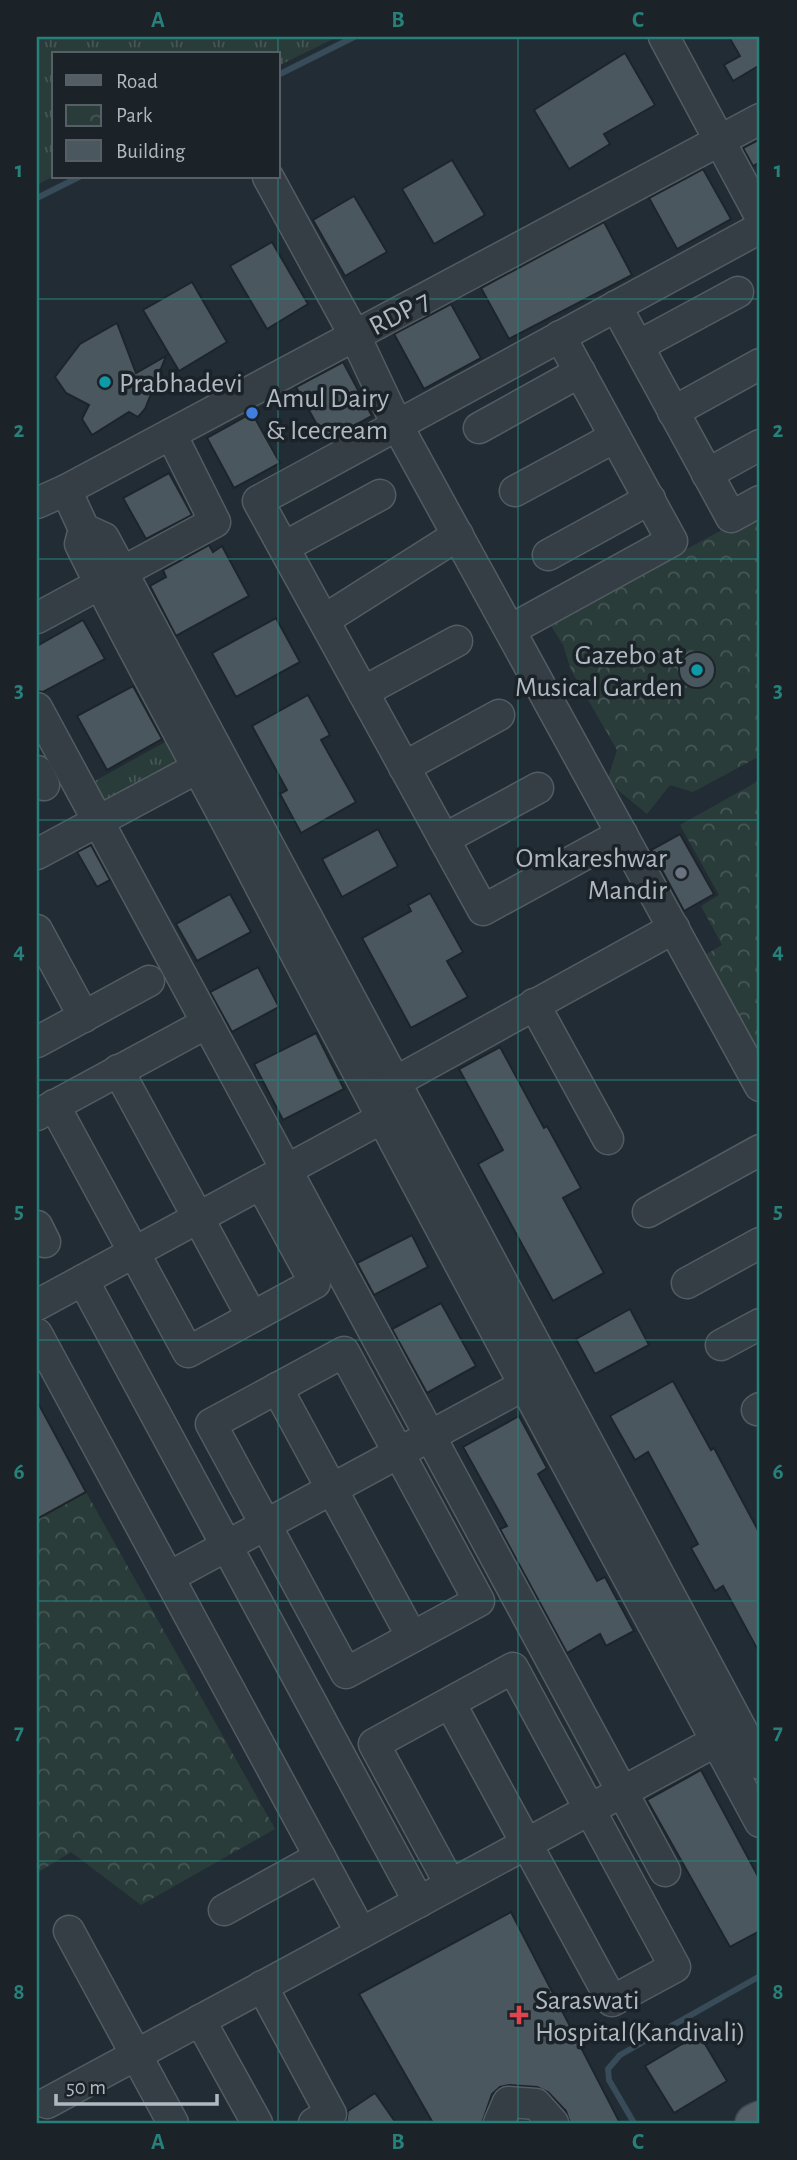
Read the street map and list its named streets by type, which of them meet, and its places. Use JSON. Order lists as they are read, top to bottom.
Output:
{
  "streets": {
    "street": ["RDP 7"]
  },
  "places": {
    "other": [
      "Prabhadevi",
      "Amul Dairy & Icecream",
      "Gazebo at Musical Garden",
      "Omkareshwar Mandir"
    ],
    "health": ["Saraswati Hospital(Kandivali)"]
  },
  "legend": ["Road", "Park", "Building"],
  "scale_bar": "50 m",
  "grid": {
    "columns": ["A", "B", "C"],
    "rows": [
      "1",
      "2",
      "3",
      "4",
      "5",
      "6",
      "7",
      "8"
    ]
  }
}
